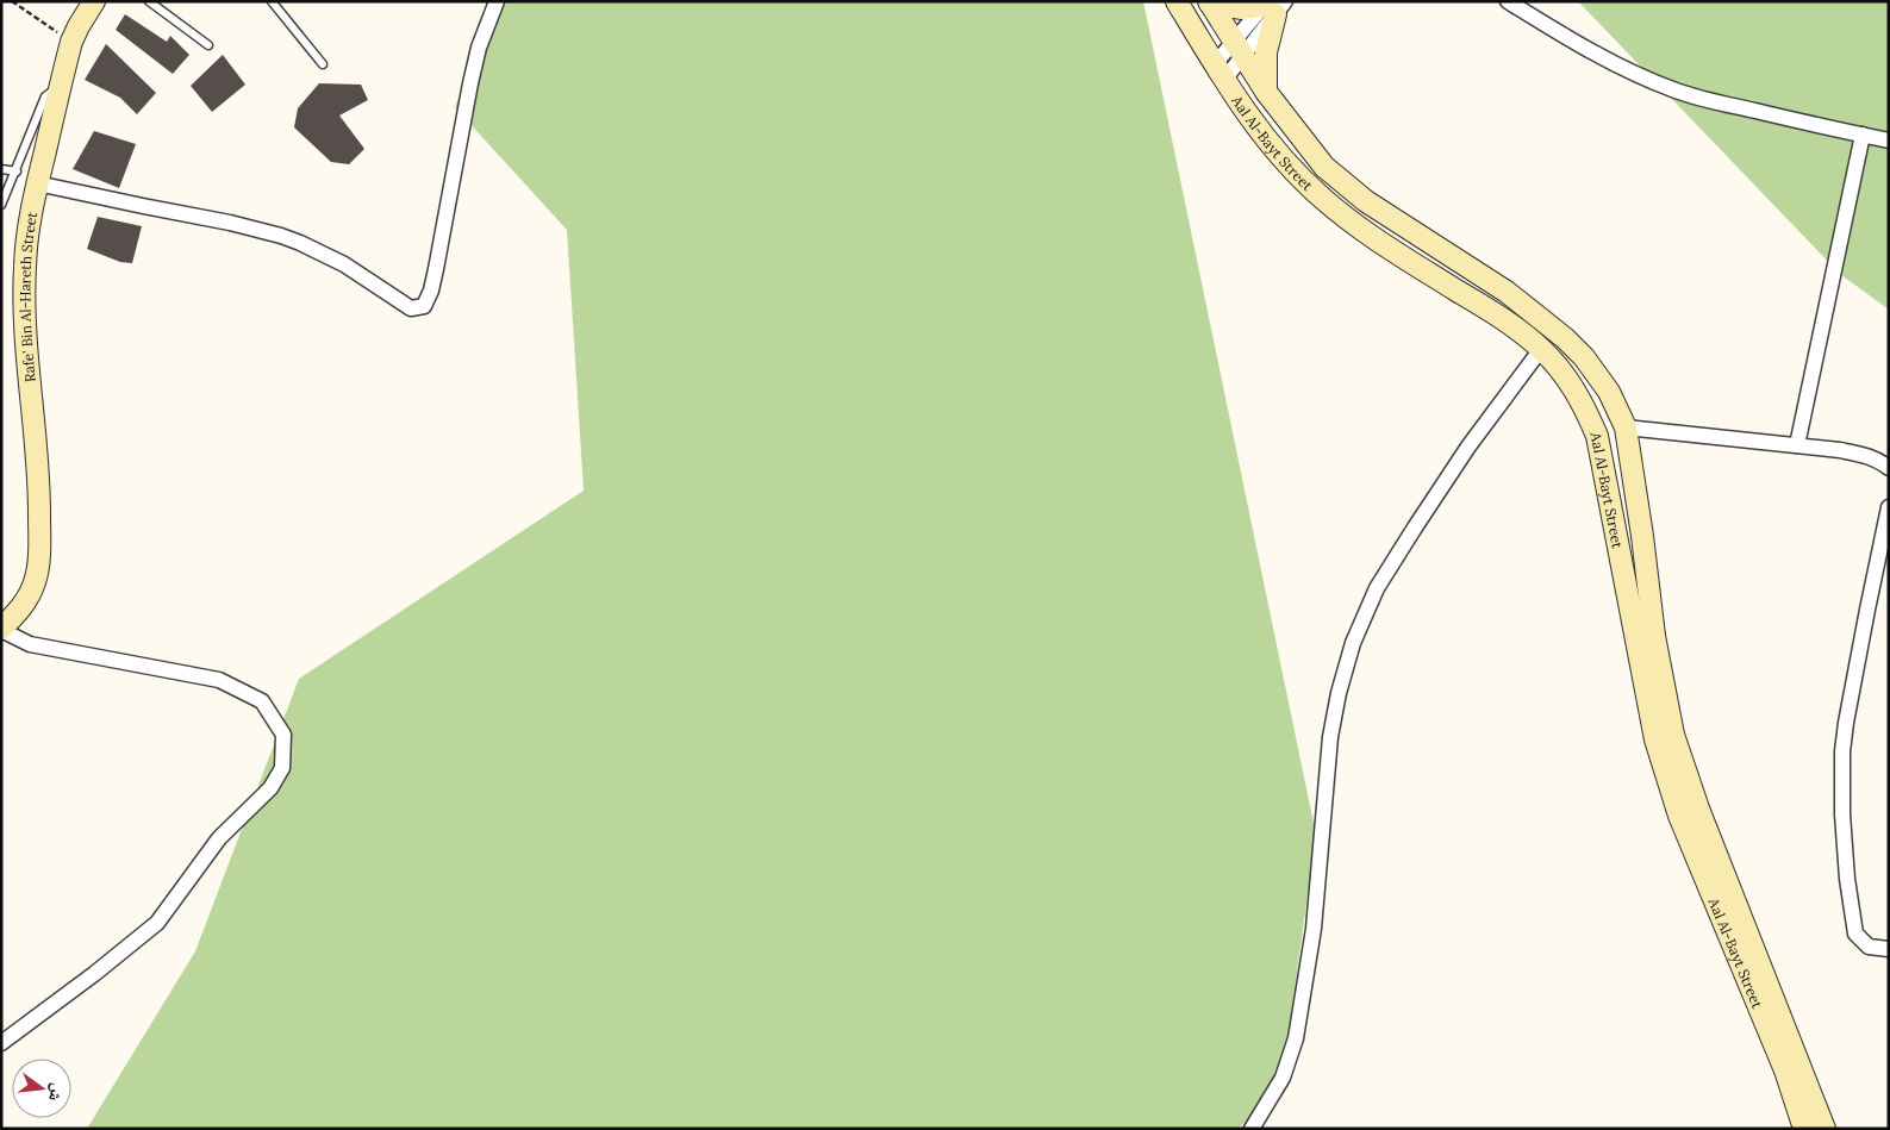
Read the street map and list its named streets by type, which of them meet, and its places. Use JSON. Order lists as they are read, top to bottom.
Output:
{
  "streets": {
    "street": ["Aal Al-Bayt Street", "Rafe' Bin Al-Hareth Street"]
  },
  "north": "right"
}
